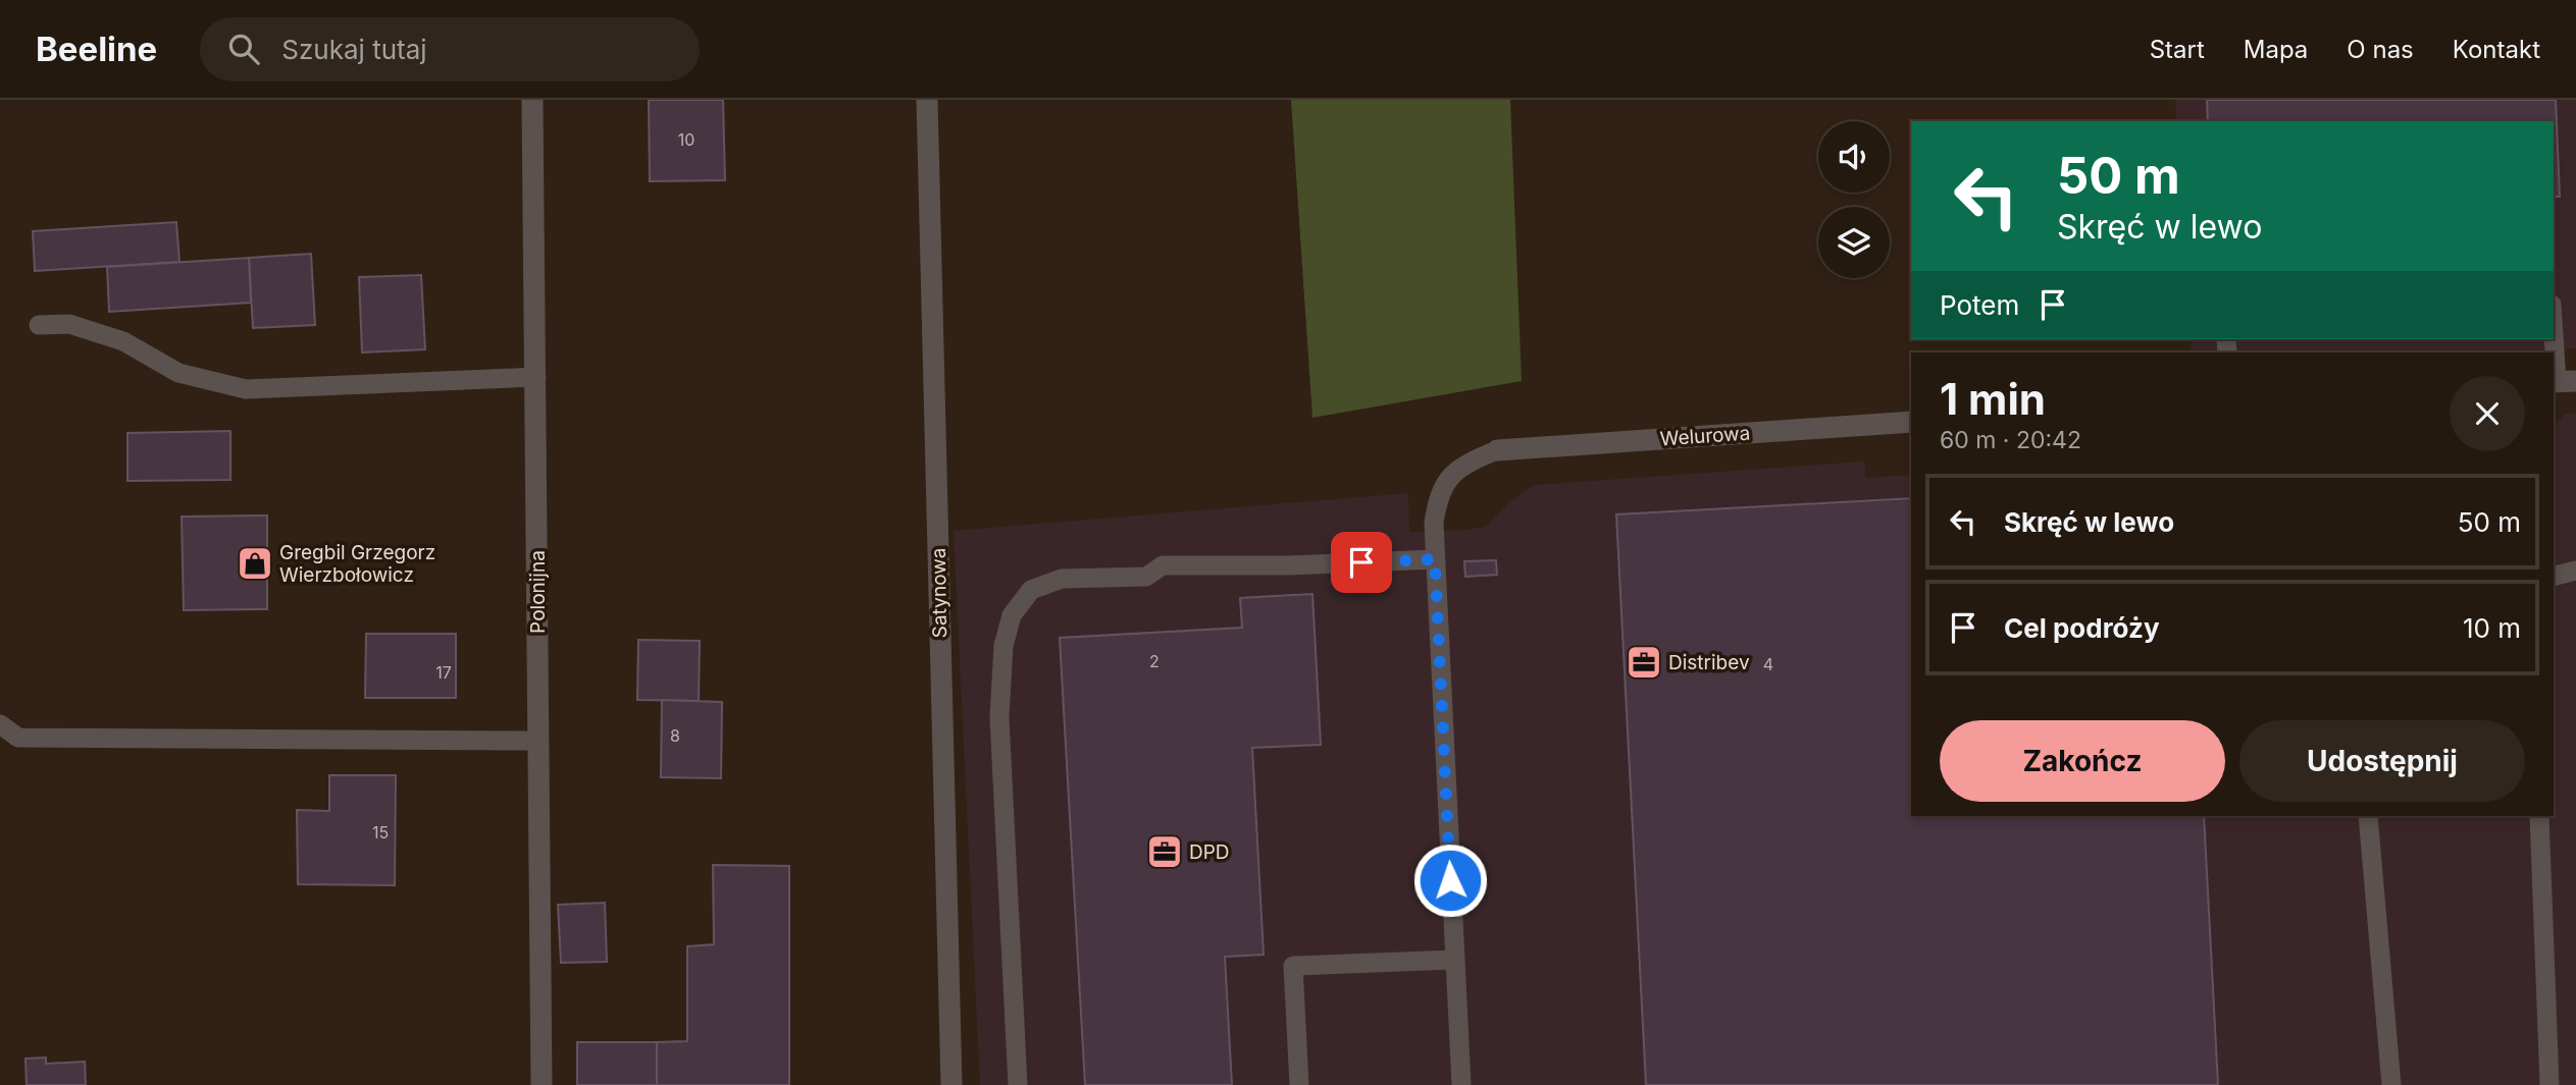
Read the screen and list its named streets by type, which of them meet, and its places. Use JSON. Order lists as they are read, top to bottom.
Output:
{
  "streets": {
    "street": ["Welurowa", "Polonijna", "Satynowa"]
  },
  "places": {
    "shop": ["Gregbil Grzegorz Wierzbołowicz"],
    "office": ["Distribev", "DPD"]
  },
  "house_numbers": [
    "10",
    "2",
    "4",
    "17",
    "8",
    "15"
  ],
  "page": {
    "header": "Beeline",
    "search": "Szukaj tutaj",
    "nav": [
      "Start",
      "Mapa",
      "O nas",
      "Kontakt"
    ],
    "turn": ["50 m", "Skręć w lewo"],
    "then": "Potem",
    "heading": ["1 min", "60 m · 20:42"],
    "list": [
      {
        "name": "Skręć w lewo",
        "value": "50 m"
      },
      {
        "name": "Cel podróży",
        "value": "10 m"
      }
    ],
    "buttons": ["Zakończ", "Udostępnij"]
  }
}
